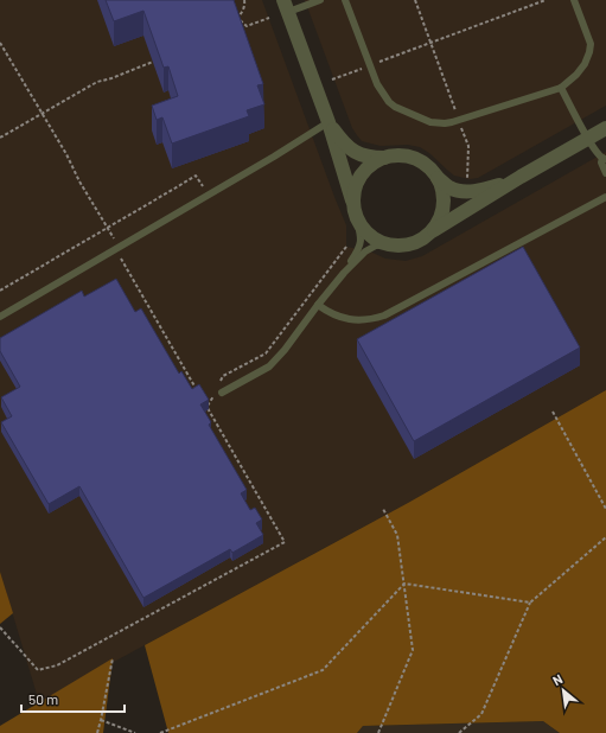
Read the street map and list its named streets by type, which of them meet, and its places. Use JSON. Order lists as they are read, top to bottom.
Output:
{
  "scale_bar": "50 m",
  "north": "top left"
}
